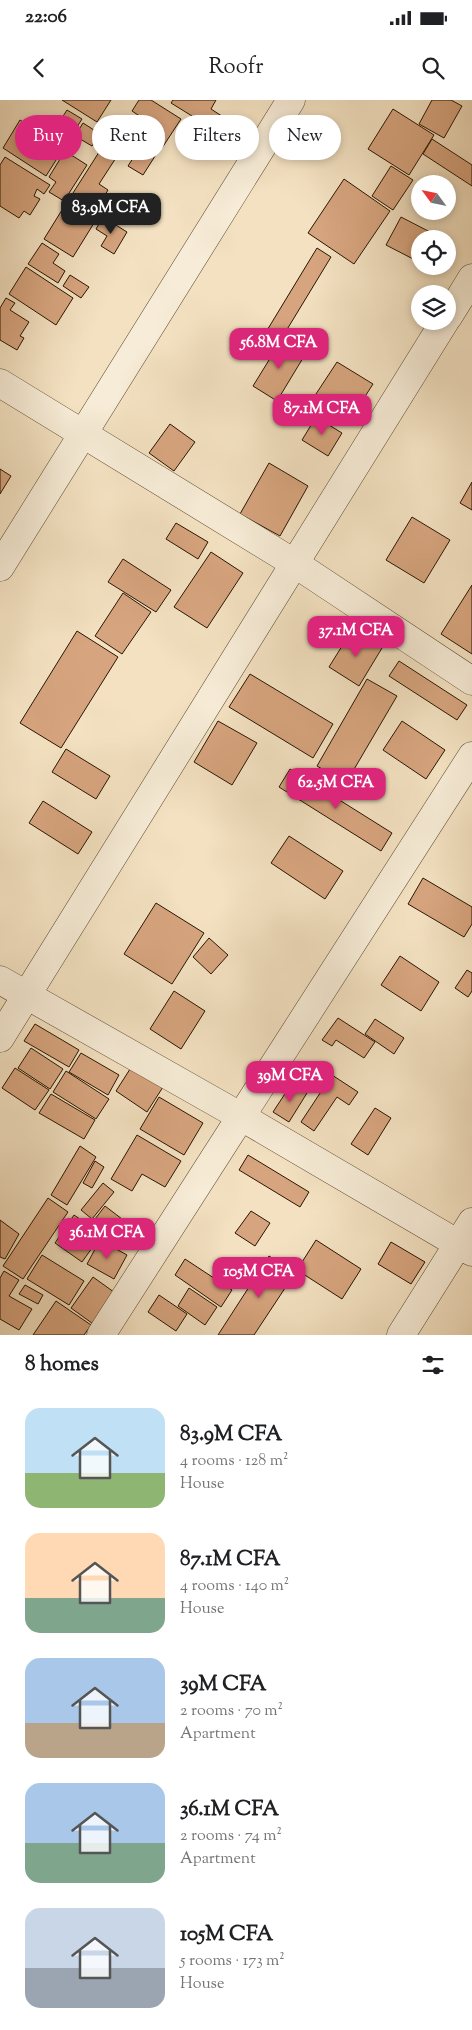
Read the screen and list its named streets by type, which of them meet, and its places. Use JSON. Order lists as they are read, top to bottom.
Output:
{
  "north": "top left",
  "page": {
    "status": "22:06",
    "header": "Roofr",
    "chip": [
      "Buy",
      "Rent",
      "Filters",
      "New"
    ],
    "price": [
      "83.9M CFA",
      "56.8M CFA",
      "87.1M CFA",
      "37.1M CFA",
      "62.5M CFA",
      "39M CFA",
      "36.1M CFA",
      "105M CFA"
    ],
    "heading": "8 homes",
    "list": [
      {
        "name": "83.9M CFA",
        "note": "4 rooms · 128 m² · House"
      },
      {
        "name": "87.1M CFA",
        "note": "4 rooms · 140 m² · House"
      },
      {
        "name": "39M CFA",
        "note": "2 rooms · 70 m² · Apartment"
      },
      {
        "name": "36.1M CFA",
        "note": "2 rooms · 74 m² · Apartment"
      },
      {
        "name": "105M CFA",
        "note": "5 rooms · 173 m² · House"
      }
    ]
  }
}
